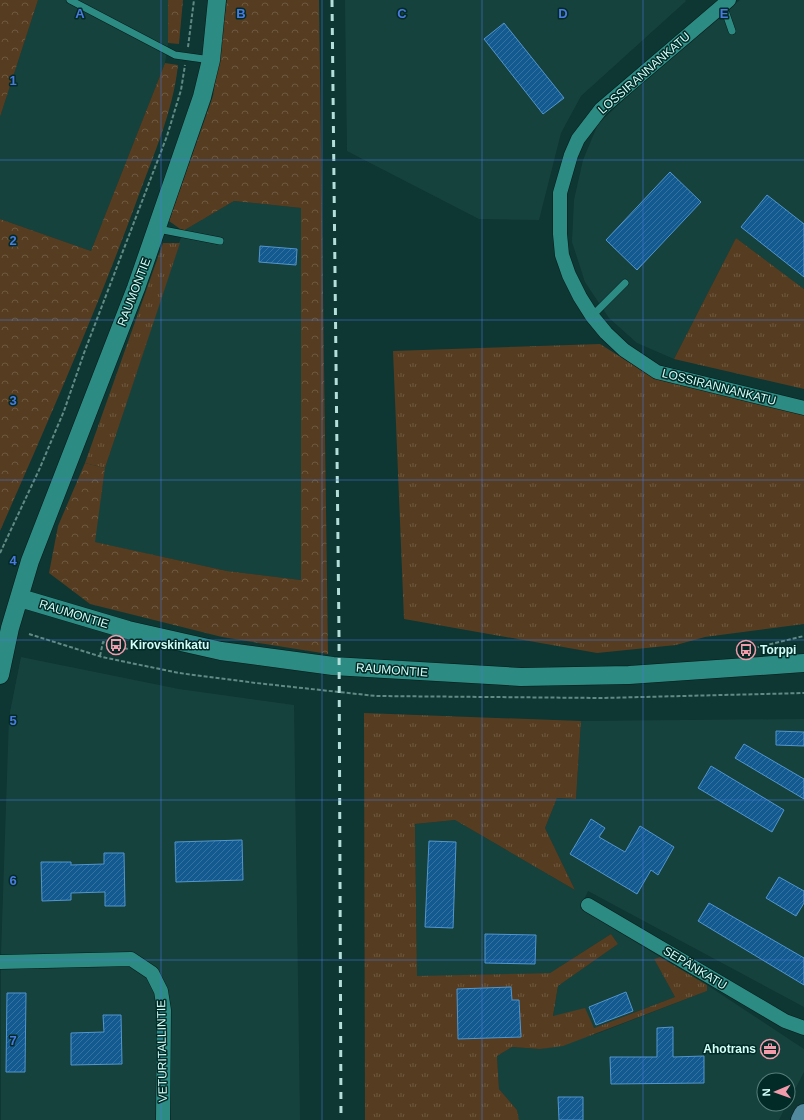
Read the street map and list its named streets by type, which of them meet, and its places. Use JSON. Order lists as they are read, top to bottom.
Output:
{
  "streets": {
    "street": [
      "LOSSIRANNANKATU",
      "RAUMONTIE",
      "SEPÄNKATU",
      "VETURITALLINTIE"
    ]
  },
  "places": {
    "bus stop": ["Kirovskinkatu", "Torppi"],
    "office": ["Ahotrans"]
  },
  "north": "left",
  "grid": {
    "columns": [
      "A",
      "B",
      "C",
      "D",
      "E"
    ],
    "rows": [
      "1",
      "2",
      "3",
      "4",
      "5",
      "6",
      "7"
    ]
  }
}
